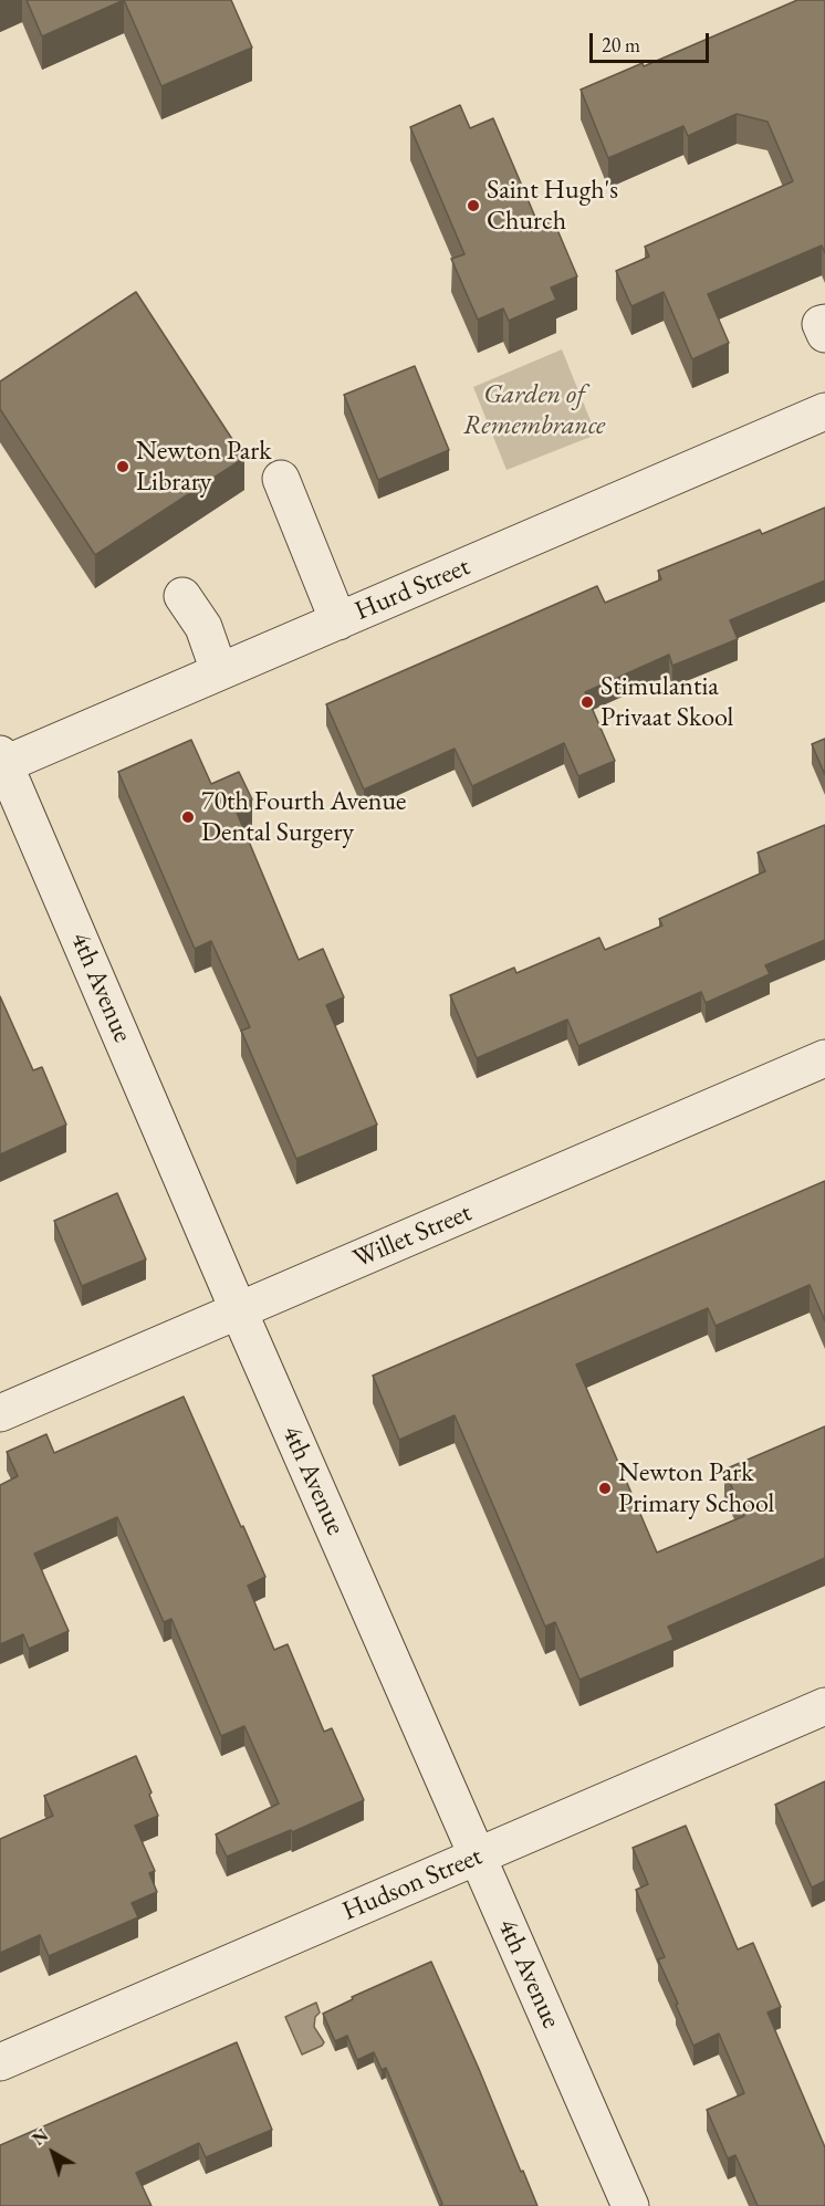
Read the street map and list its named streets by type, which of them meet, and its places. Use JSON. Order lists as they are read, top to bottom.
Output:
{
  "streets": {
    "street": [
      "Hurd Street",
      "4th Avenue",
      "Willet Street",
      "Hudson Street"
    ]
  },
  "crossings": [
    ["Hurd Street", "4th Avenue"],
    ["4th Avenue", "Willet Street"],
    ["4th Avenue", "Hudson Street"]
  ],
  "parks": ["Garden of Remembrance"],
  "places": [
    "Saint Hugh's Church",
    "Newton Park Library",
    "Stimulantia Privaat Skool",
    "70th Fourth Avenue Dental Surgery",
    "Newton Park Primary School"
  ],
  "scale_bar": "20 m",
  "north": "top left"
}
